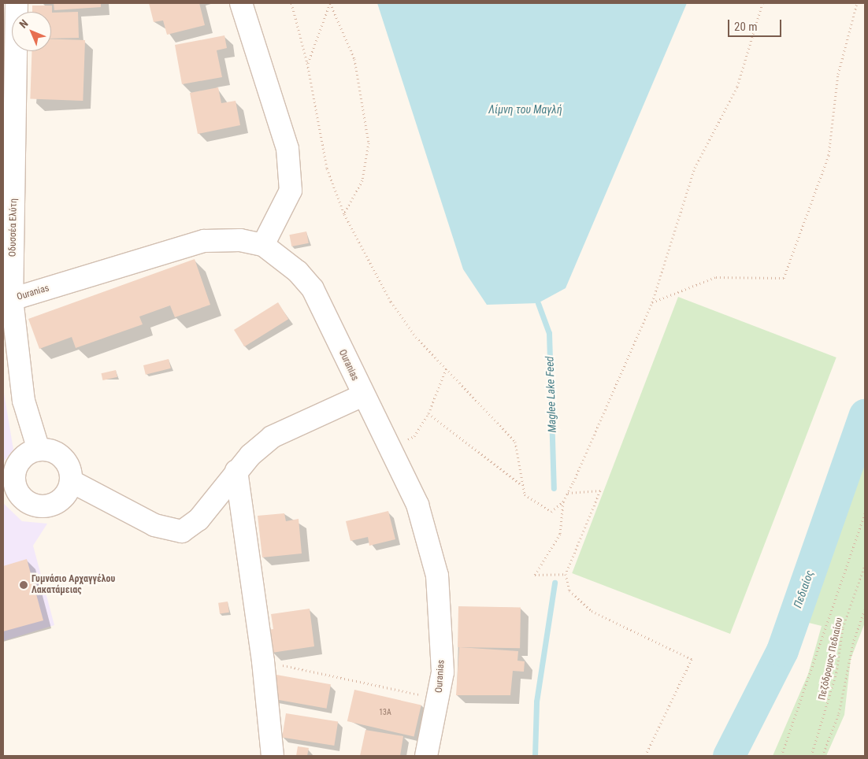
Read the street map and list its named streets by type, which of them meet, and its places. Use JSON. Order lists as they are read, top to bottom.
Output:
{
  "streets": {
    "street": ["Οδυσσέα Ελύτη", "Ouranias"],
    "path": ["Πεζόδρομος Πεδιαίου"]
  },
  "crossings": [
    ["Οδυσσέα Ελύτη", "Ouranias"]
  ],
  "water": ["Λίμνη του Μαγλή", "Maglee Lake Feed", "Πεδιαίος"],
  "places": ["Γυμνάσιο Αρχαγγέλου Λακατάμειας"],
  "house_numbers": ["13A"],
  "scale_bar": "20 m",
  "north": "top left"
}
